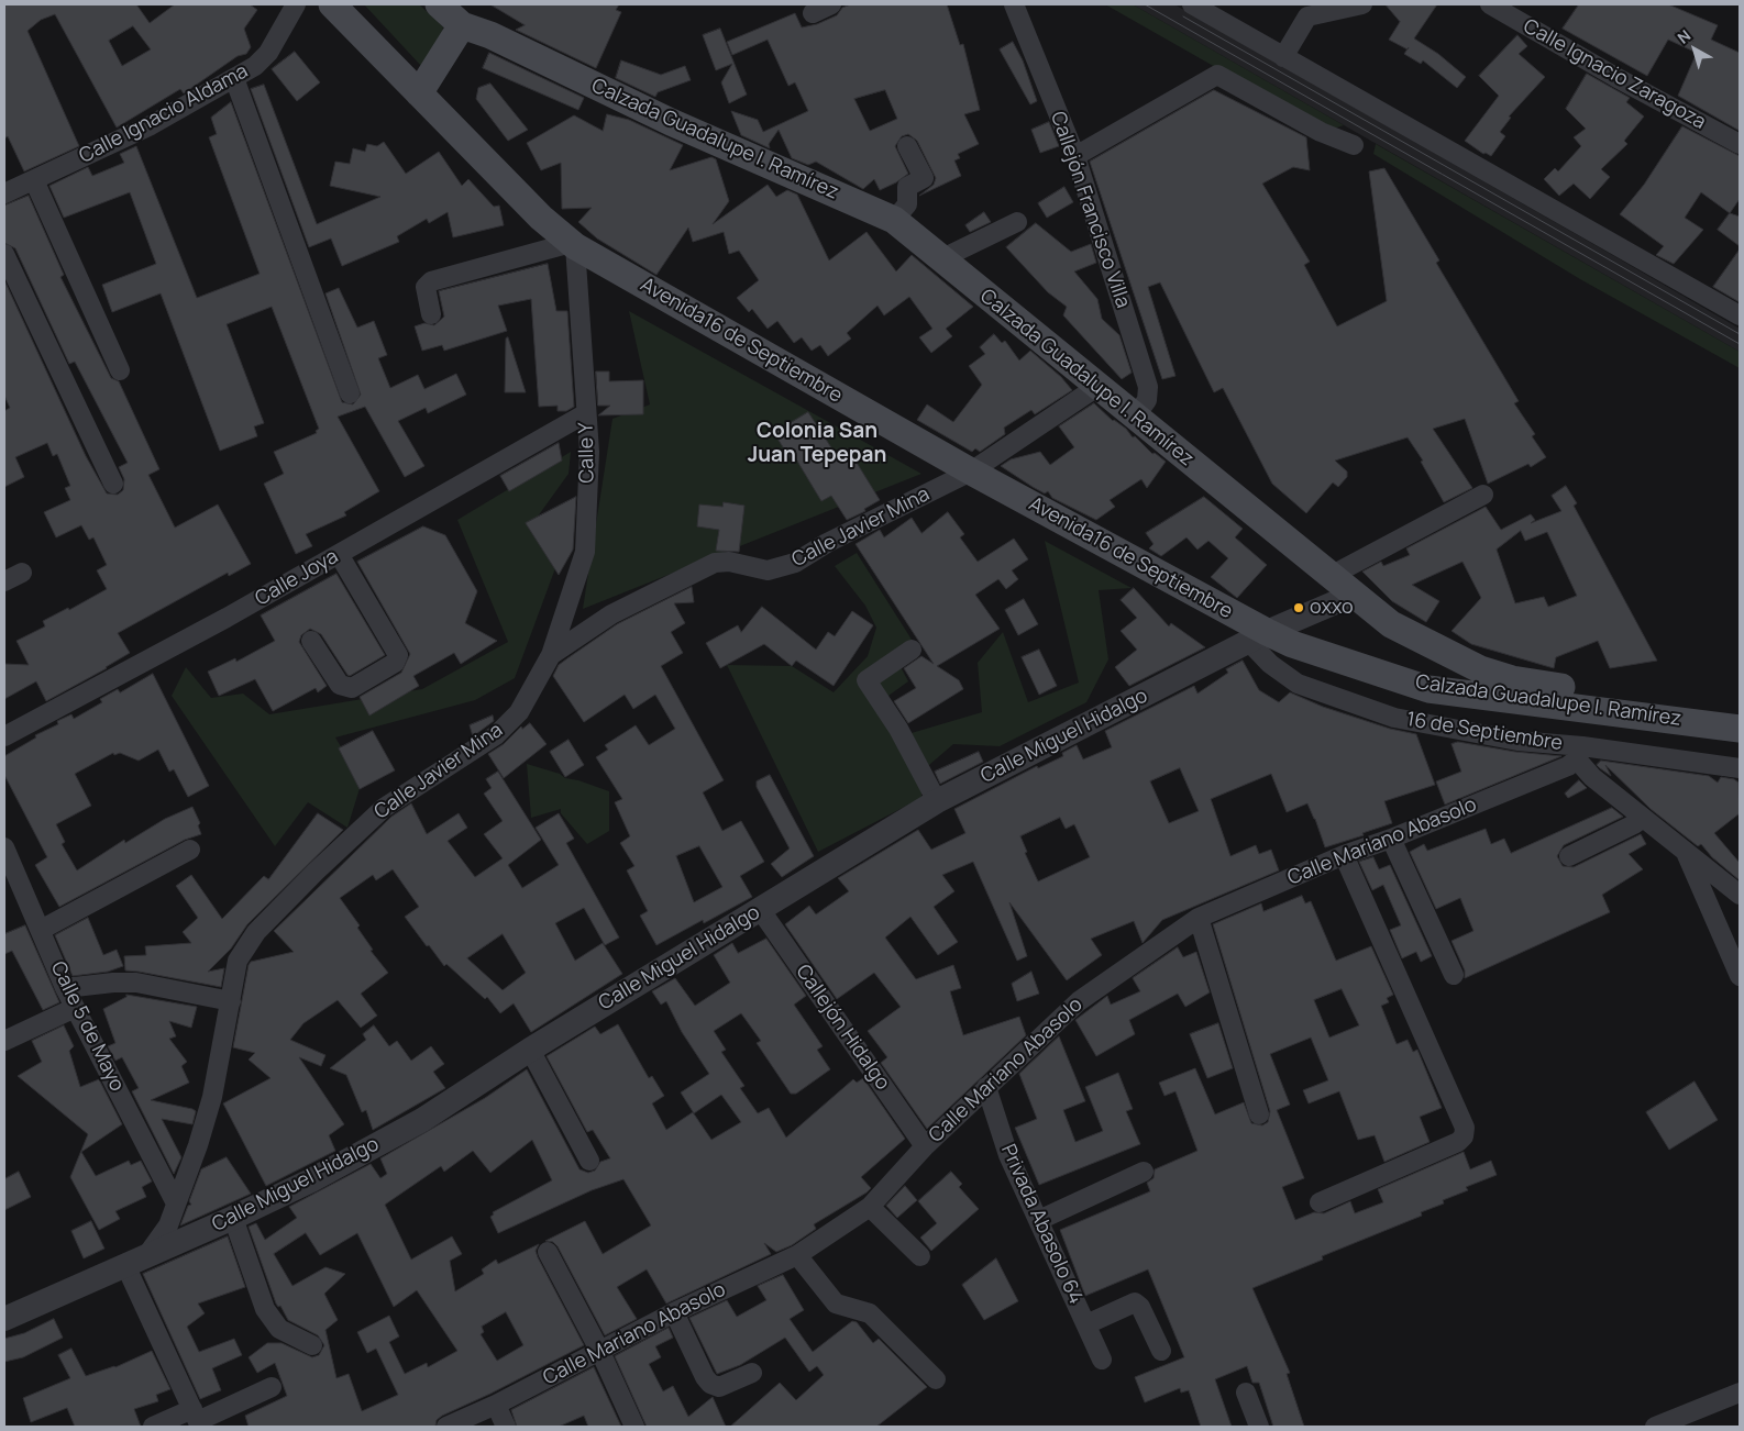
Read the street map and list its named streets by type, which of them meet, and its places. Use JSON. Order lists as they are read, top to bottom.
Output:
{
  "streets": {
    "main road": ["Calzada Guadalupe I. Ramírez", "Avenida16 de Septiembre"],
    "street": [
      "Calle Ignacio Zaragoza",
      "Calle Ignacio Aldama",
      "Callejón Francisco Villa",
      "Calle Y",
      "Calle Javier Mina",
      "Calle Joya",
      "16 de Septiembre",
      "Calle Miguel Hidalgo",
      "Calle Mariano Abasolo",
      "Calle 5 de Mayo",
      "Callejón Hidalgo",
      "Privada Abasolo 64"
    ]
  },
  "crossings": [
    ["Calzada Guadalupe I. Ramírez", "Callejón Francisco Villa"],
    ["Calzada Guadalupe I. Ramírez", "Avenida16 de Septiembre"],
    ["Calzada Guadalupe I. Ramírez", "Calle Javier Mina"],
    ["Calzada Guadalupe I. Ramírez", "16 de Septiembre"],
    ["Calzada Guadalupe I. Ramírez", "Calle Miguel Hidalgo"],
    ["Avenida16 de Septiembre", "Calle Y"],
    ["Avenida16 de Septiembre", "Calle Javier Mina"],
    ["Avenida16 de Septiembre", "16 de Septiembre"],
    ["Avenida16 de Septiembre", "Calle Miguel Hidalgo"],
    ["Calle Y", "Calle Javier Mina"],
    ["Calle Y", "Calle Joya"],
    ["Calle Javier Mina", "Calle Miguel Hidalgo"],
    ["Calle Javier Mina", "Calle 5 de Mayo"],
    ["16 de Septiembre", "Calle Miguel Hidalgo"],
    ["16 de Septiembre", "Calle Mariano Abasolo"],
    ["Calle Miguel Hidalgo", "Callejón Hidalgo"],
    ["Calle Mariano Abasolo", "Callejón Hidalgo"],
    ["Calle Mariano Abasolo", "Privada Abasolo 64"]
  ],
  "districts": ["Colonia San Juan Tepepan"],
  "places": ["oxxo"],
  "north": "top left"
}
